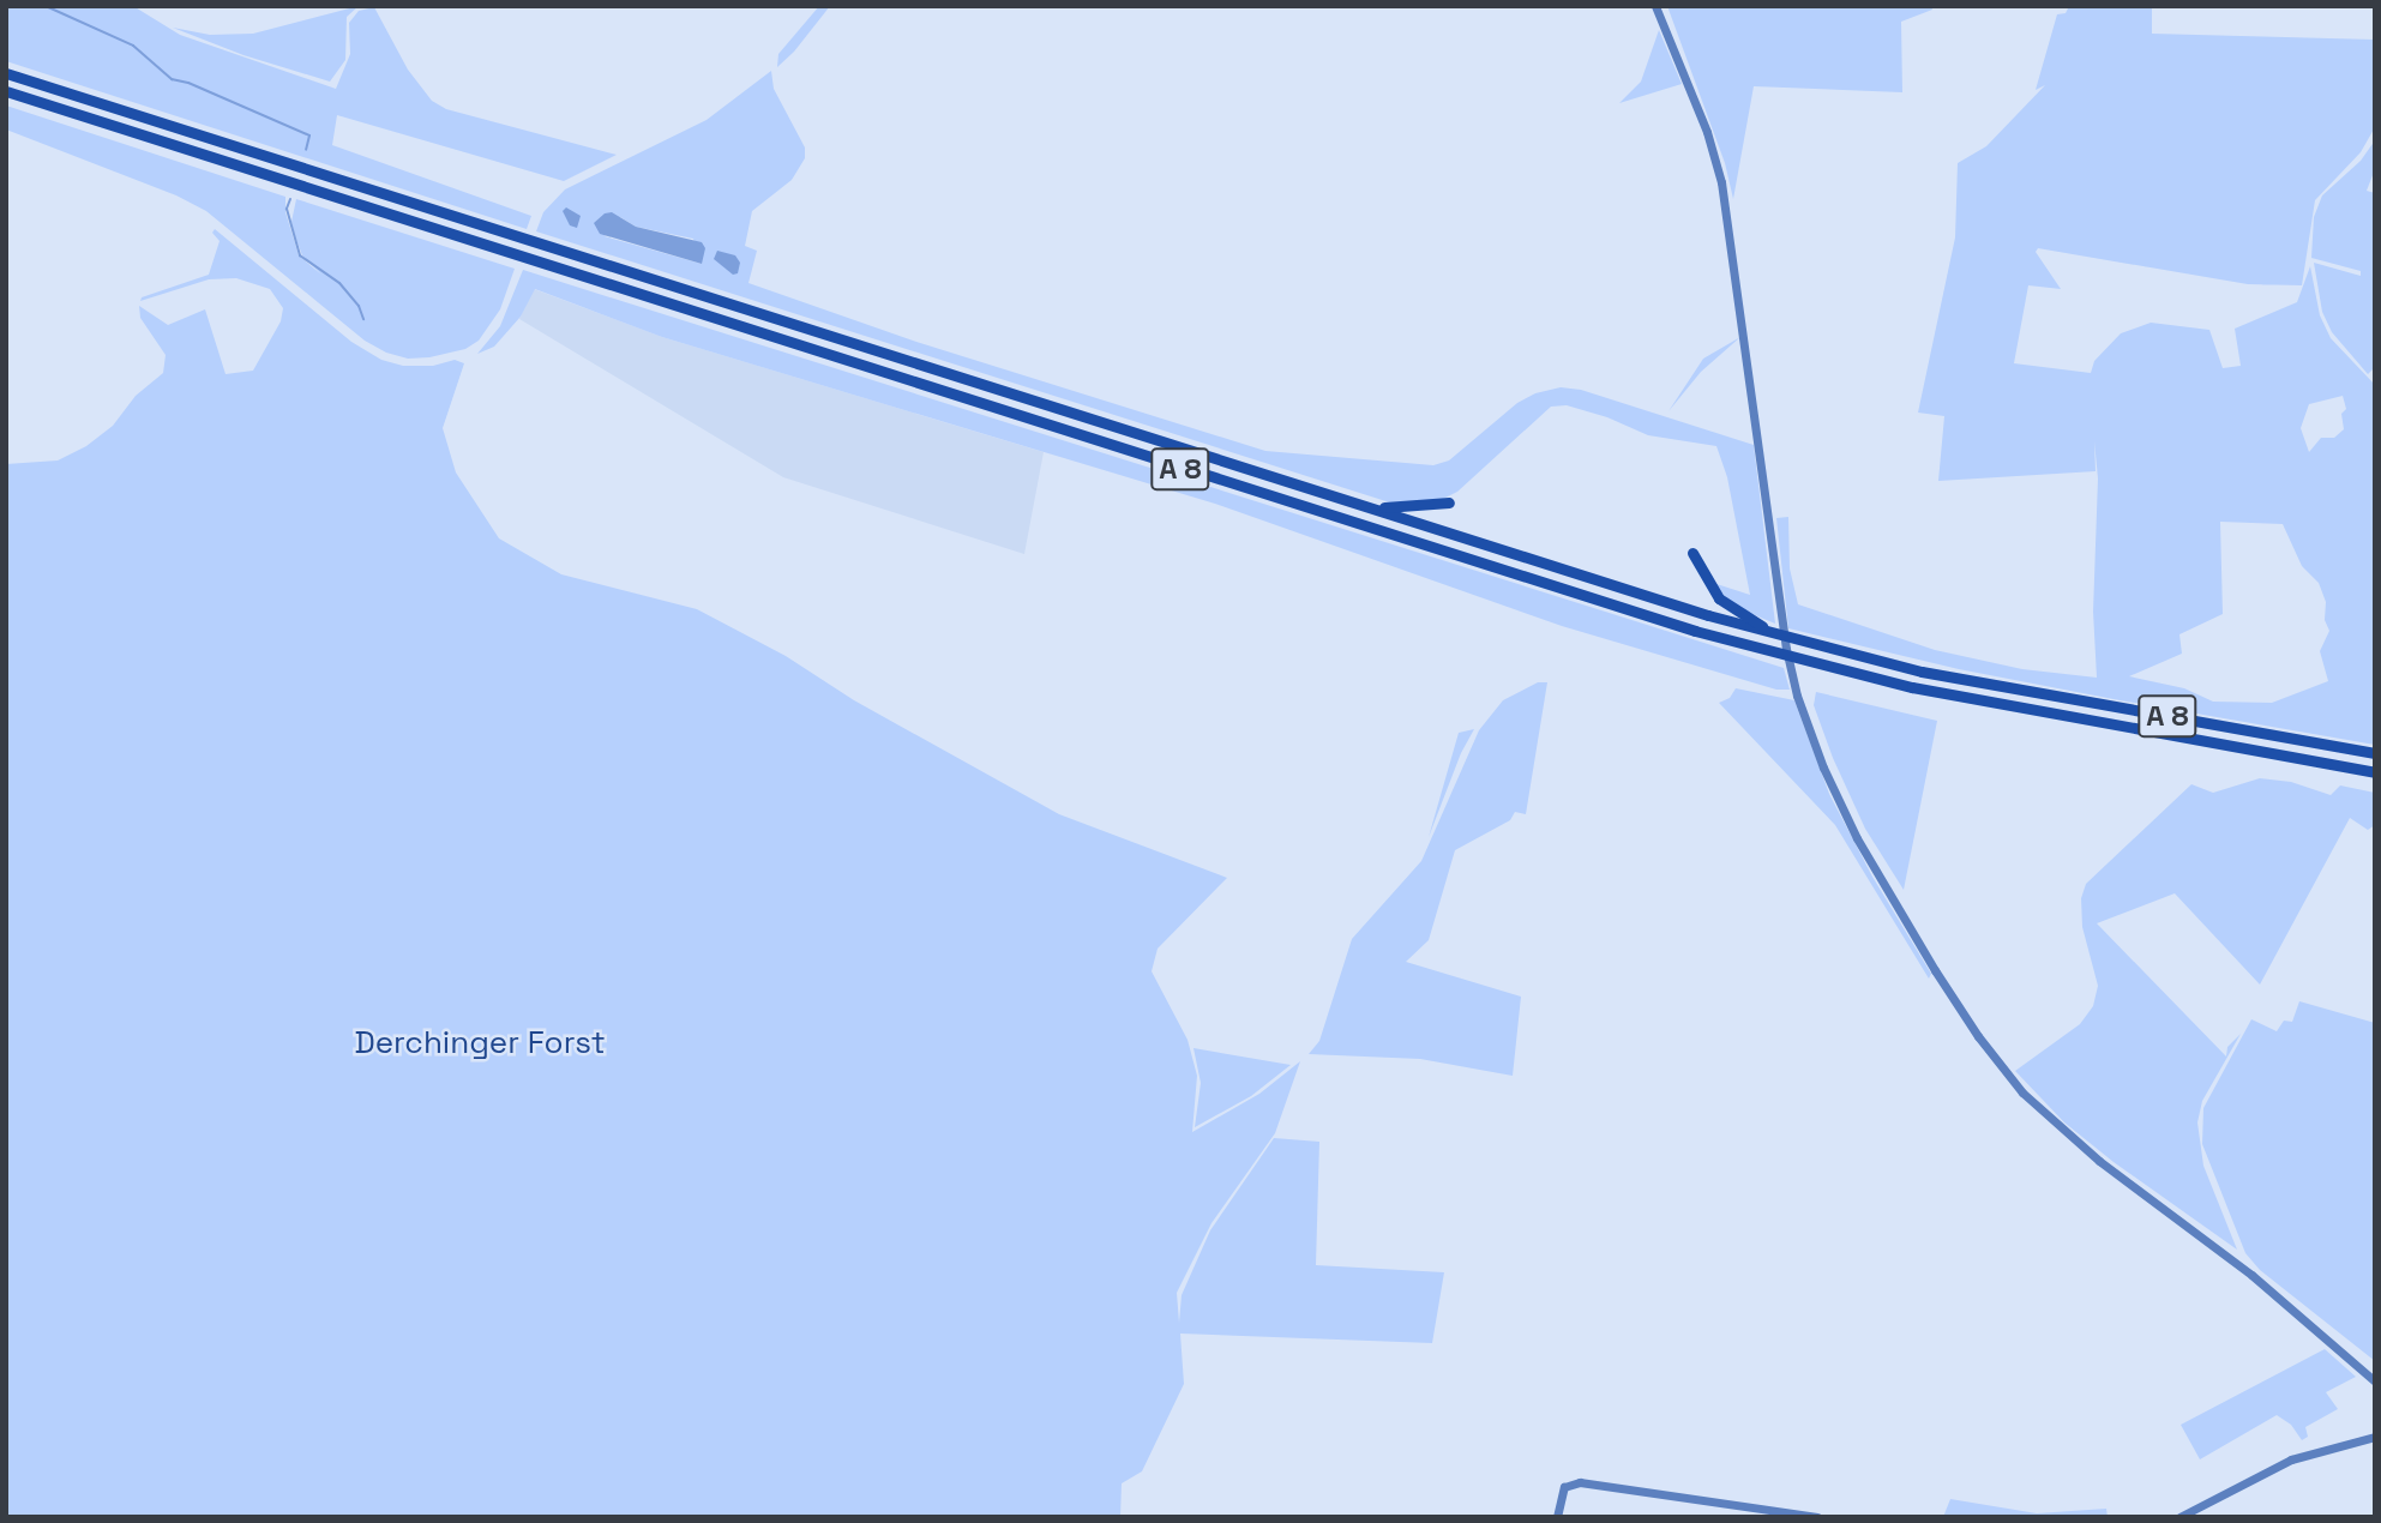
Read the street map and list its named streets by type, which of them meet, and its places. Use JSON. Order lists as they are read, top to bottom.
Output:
{
  "streets": {
    "highway": ["A 8"]
  },
  "parks": ["Derchinger Forst"]
}
